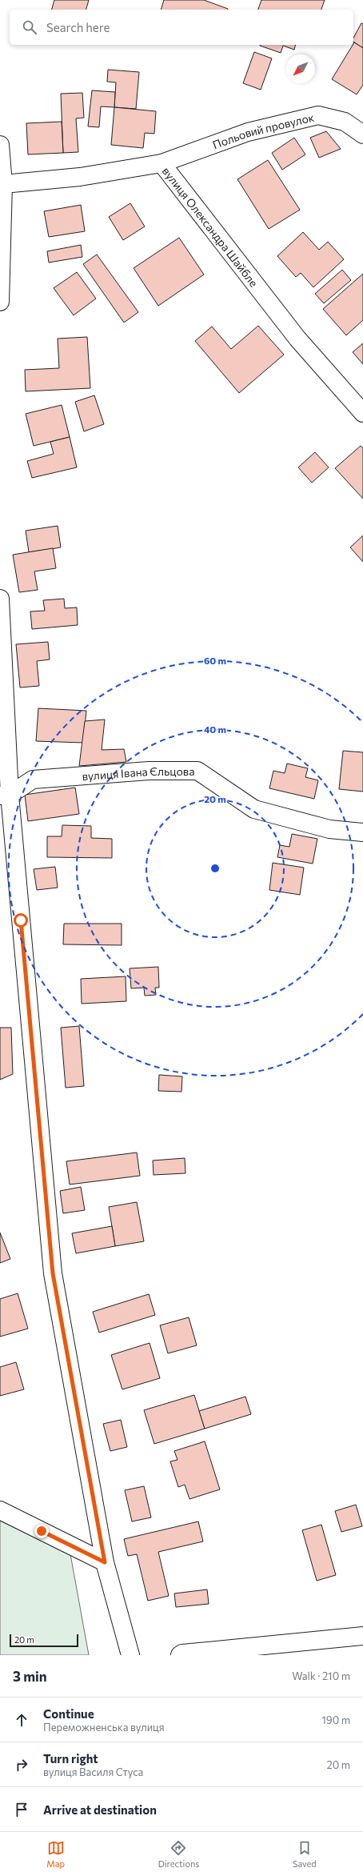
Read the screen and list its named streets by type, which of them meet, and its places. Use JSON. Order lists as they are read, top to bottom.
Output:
{
  "streets": {
    "street": ["Польовий провулок", "вулиця Олександра Шайбле", "вулиця Івана Єльцова"]
  },
  "crossings": [
    ["Польовий провулок", "вулиця Олександра Шайбле"]
  ],
  "scale_bar": "20 m",
  "north": "bottom left",
  "page": {
    "search": "Search here",
    "scale": "20 m",
    "heading": ["3 min", "Walk · 210 m"],
    "list": [
      ["Continue", "Переможненська вулиця", "190 m"],
      ["Turn right", "вулиця Василя Стуса", "20 m"],
      "Arrive at destination"
    ],
    "nav": ["Map", "Directions", "Saved"]
  },
  "rings": ["60 m", "40 m", "20 m"]
}
